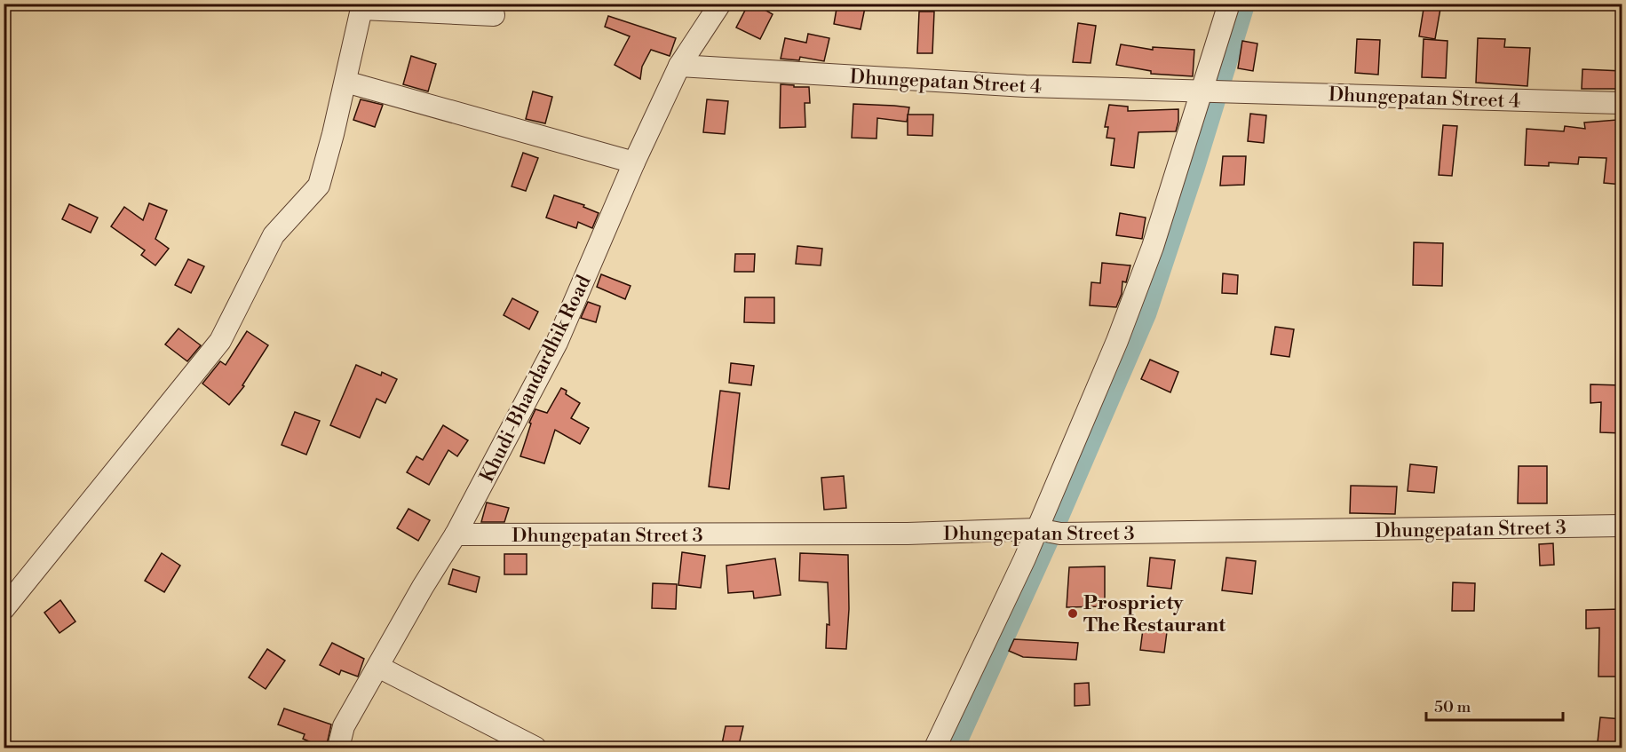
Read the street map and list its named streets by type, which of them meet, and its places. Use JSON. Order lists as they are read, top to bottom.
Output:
{
  "streets": {
    "street": ["Dhungepatan Street 4", "Khudi-Bhandardhik Road", "Dhungepatan Street 3"]
  },
  "crossings": [
    ["Dhungepatan Street 4", "Khudi-Bhandardhik Road"],
    ["Khudi-Bhandardhik Road", "Dhungepatan Street 3"]
  ],
  "places": ["Prospriety The Restaurant"],
  "scale_bar": "50 m"
}
